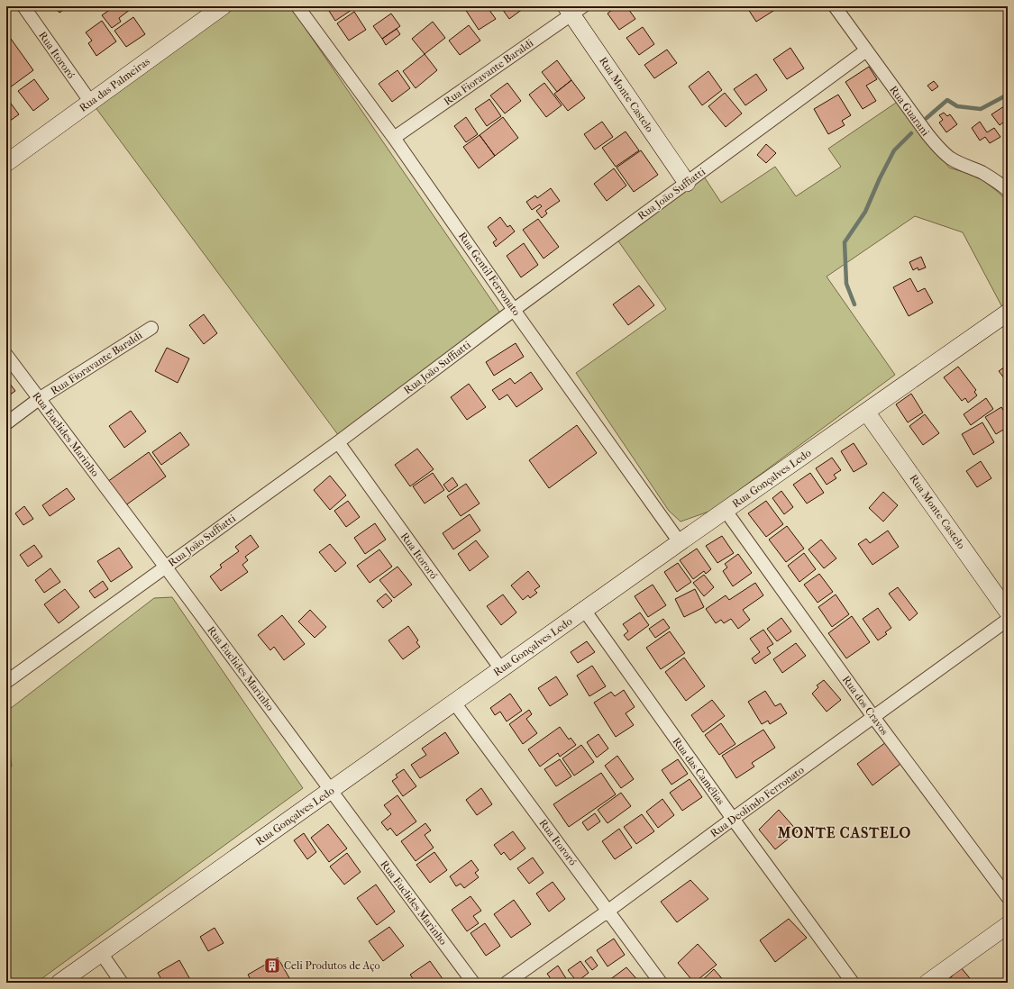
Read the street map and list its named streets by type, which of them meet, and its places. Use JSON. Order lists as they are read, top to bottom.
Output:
{
  "streets": {
    "street": [
      "Rua Itororó",
      "Rua Fioravante Baraldi",
      "Rua das Palmeiras",
      "Rua Monte Castelo",
      "Rua Guarani",
      "Rua João Suffiatti",
      "Rua Gentil Ferronato",
      "Rua Euclides Marinho",
      "Rua Gonçalves Ledo",
      "Rua dos Cravos",
      "Rua das Camélias",
      "Rua Deolindo Ferronato"
    ]
  },
  "crossings": [
    ["Rua Itororó", "Rua das Palmeiras"],
    ["Rua Itororó", "Rua João Suffiatti"],
    ["Rua Itororó", "Rua Gonçalves Ledo"],
    ["Rua Itororó", "Rua Deolindo Ferronato"],
    ["Rua Fioravante Baraldi", "Rua Monte Castelo"],
    ["Rua Fioravante Baraldi", "Rua Gentil Ferronato"],
    ["Rua Fioravante Baraldi", "Rua Euclides Marinho"],
    ["Rua Monte Castelo", "Rua João Suffiatti"],
    ["Rua Monte Castelo", "Rua Gonçalves Ledo"],
    ["Rua Guarani", "Rua João Suffiatti"],
    ["Rua João Suffiatti", "Rua Gentil Ferronato"],
    ["Rua João Suffiatti", "Rua Euclides Marinho"],
    ["Rua Gentil Ferronato", "Rua Gonçalves Ledo"],
    ["Rua Euclides Marinho", "Rua Gonçalves Ledo"],
    ["Rua Gonçalves Ledo", "Rua dos Cravos"],
    ["Rua Gonçalves Ledo", "Rua das Camélias"],
    ["Rua dos Cravos", "Rua Deolindo Ferronato"],
    ["Rua das Camélias", "Rua Deolindo Ferronato"]
  ],
  "districts": ["MONTE CASTELO"],
  "places": {
    "building": ["Celi Produtos de Aço"]
  }
}
